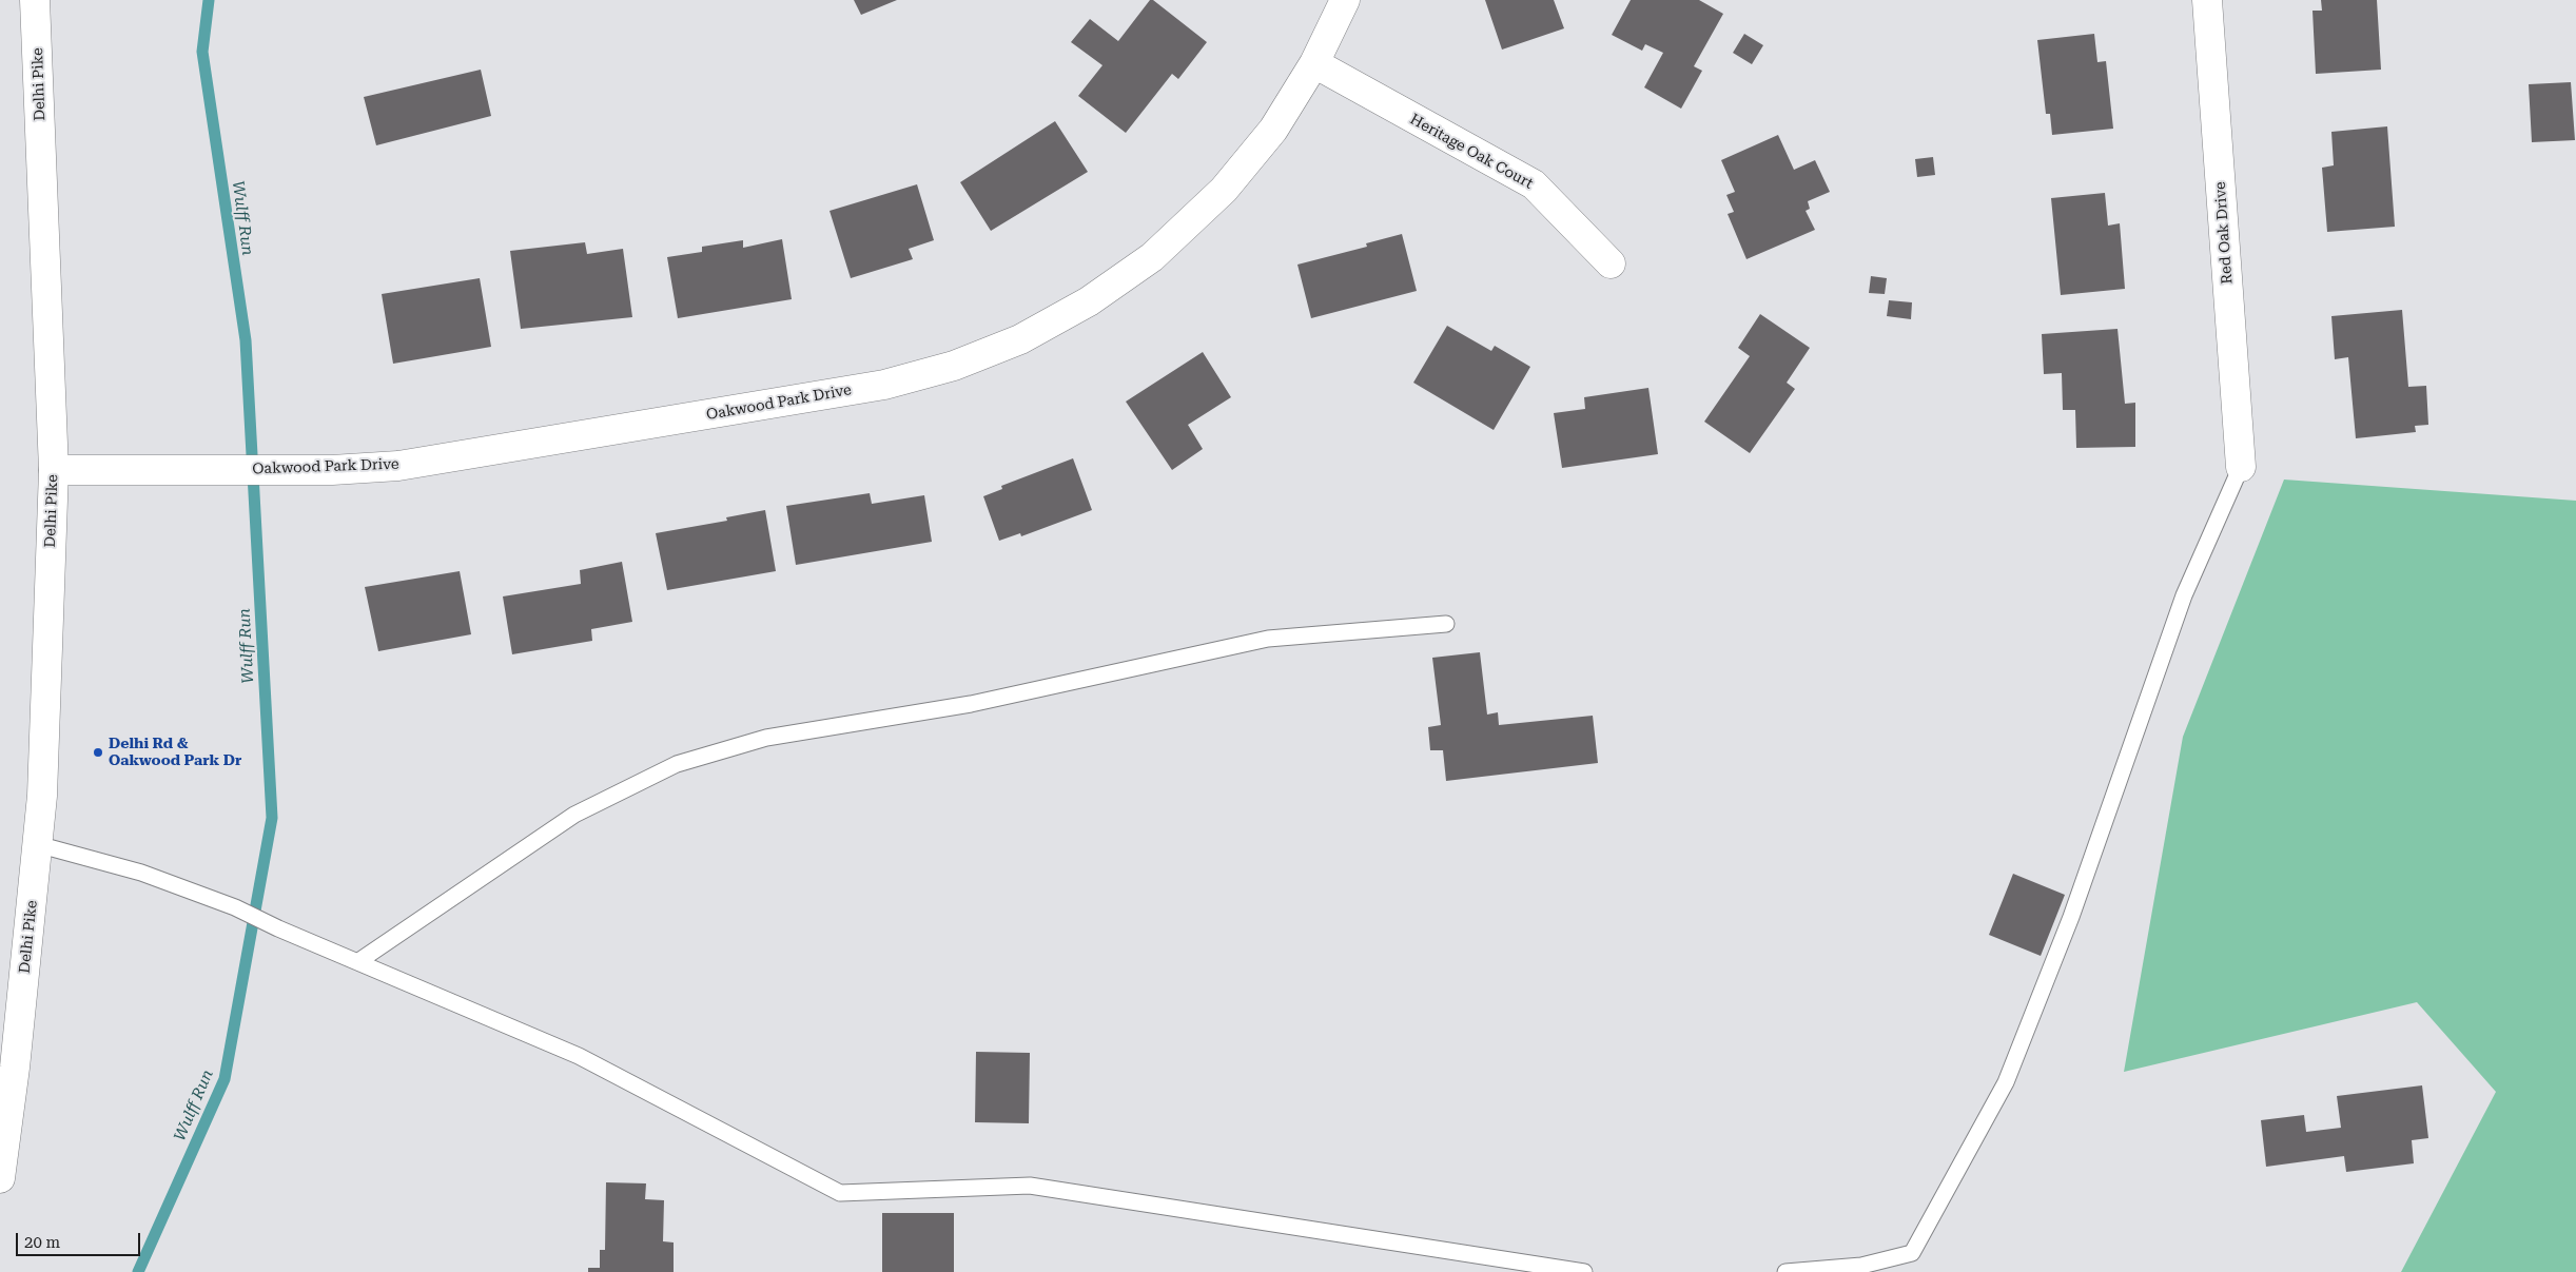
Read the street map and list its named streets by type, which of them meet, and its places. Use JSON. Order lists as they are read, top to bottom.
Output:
{
  "streets": {
    "street": [
      "Delhi Pike",
      "Heritage Oak Court",
      "Red Oak Drive",
      "Oakwood Park Drive"
    ]
  },
  "crossings": [
    ["Delhi Pike", "Oakwood Park Drive"],
    ["Heritage Oak Court", "Oakwood Park Drive"]
  ],
  "water": ["Wulff Run"],
  "places": ["Delhi Rd & Oakwood Park Dr"],
  "scale_bar": "20 m"
}
